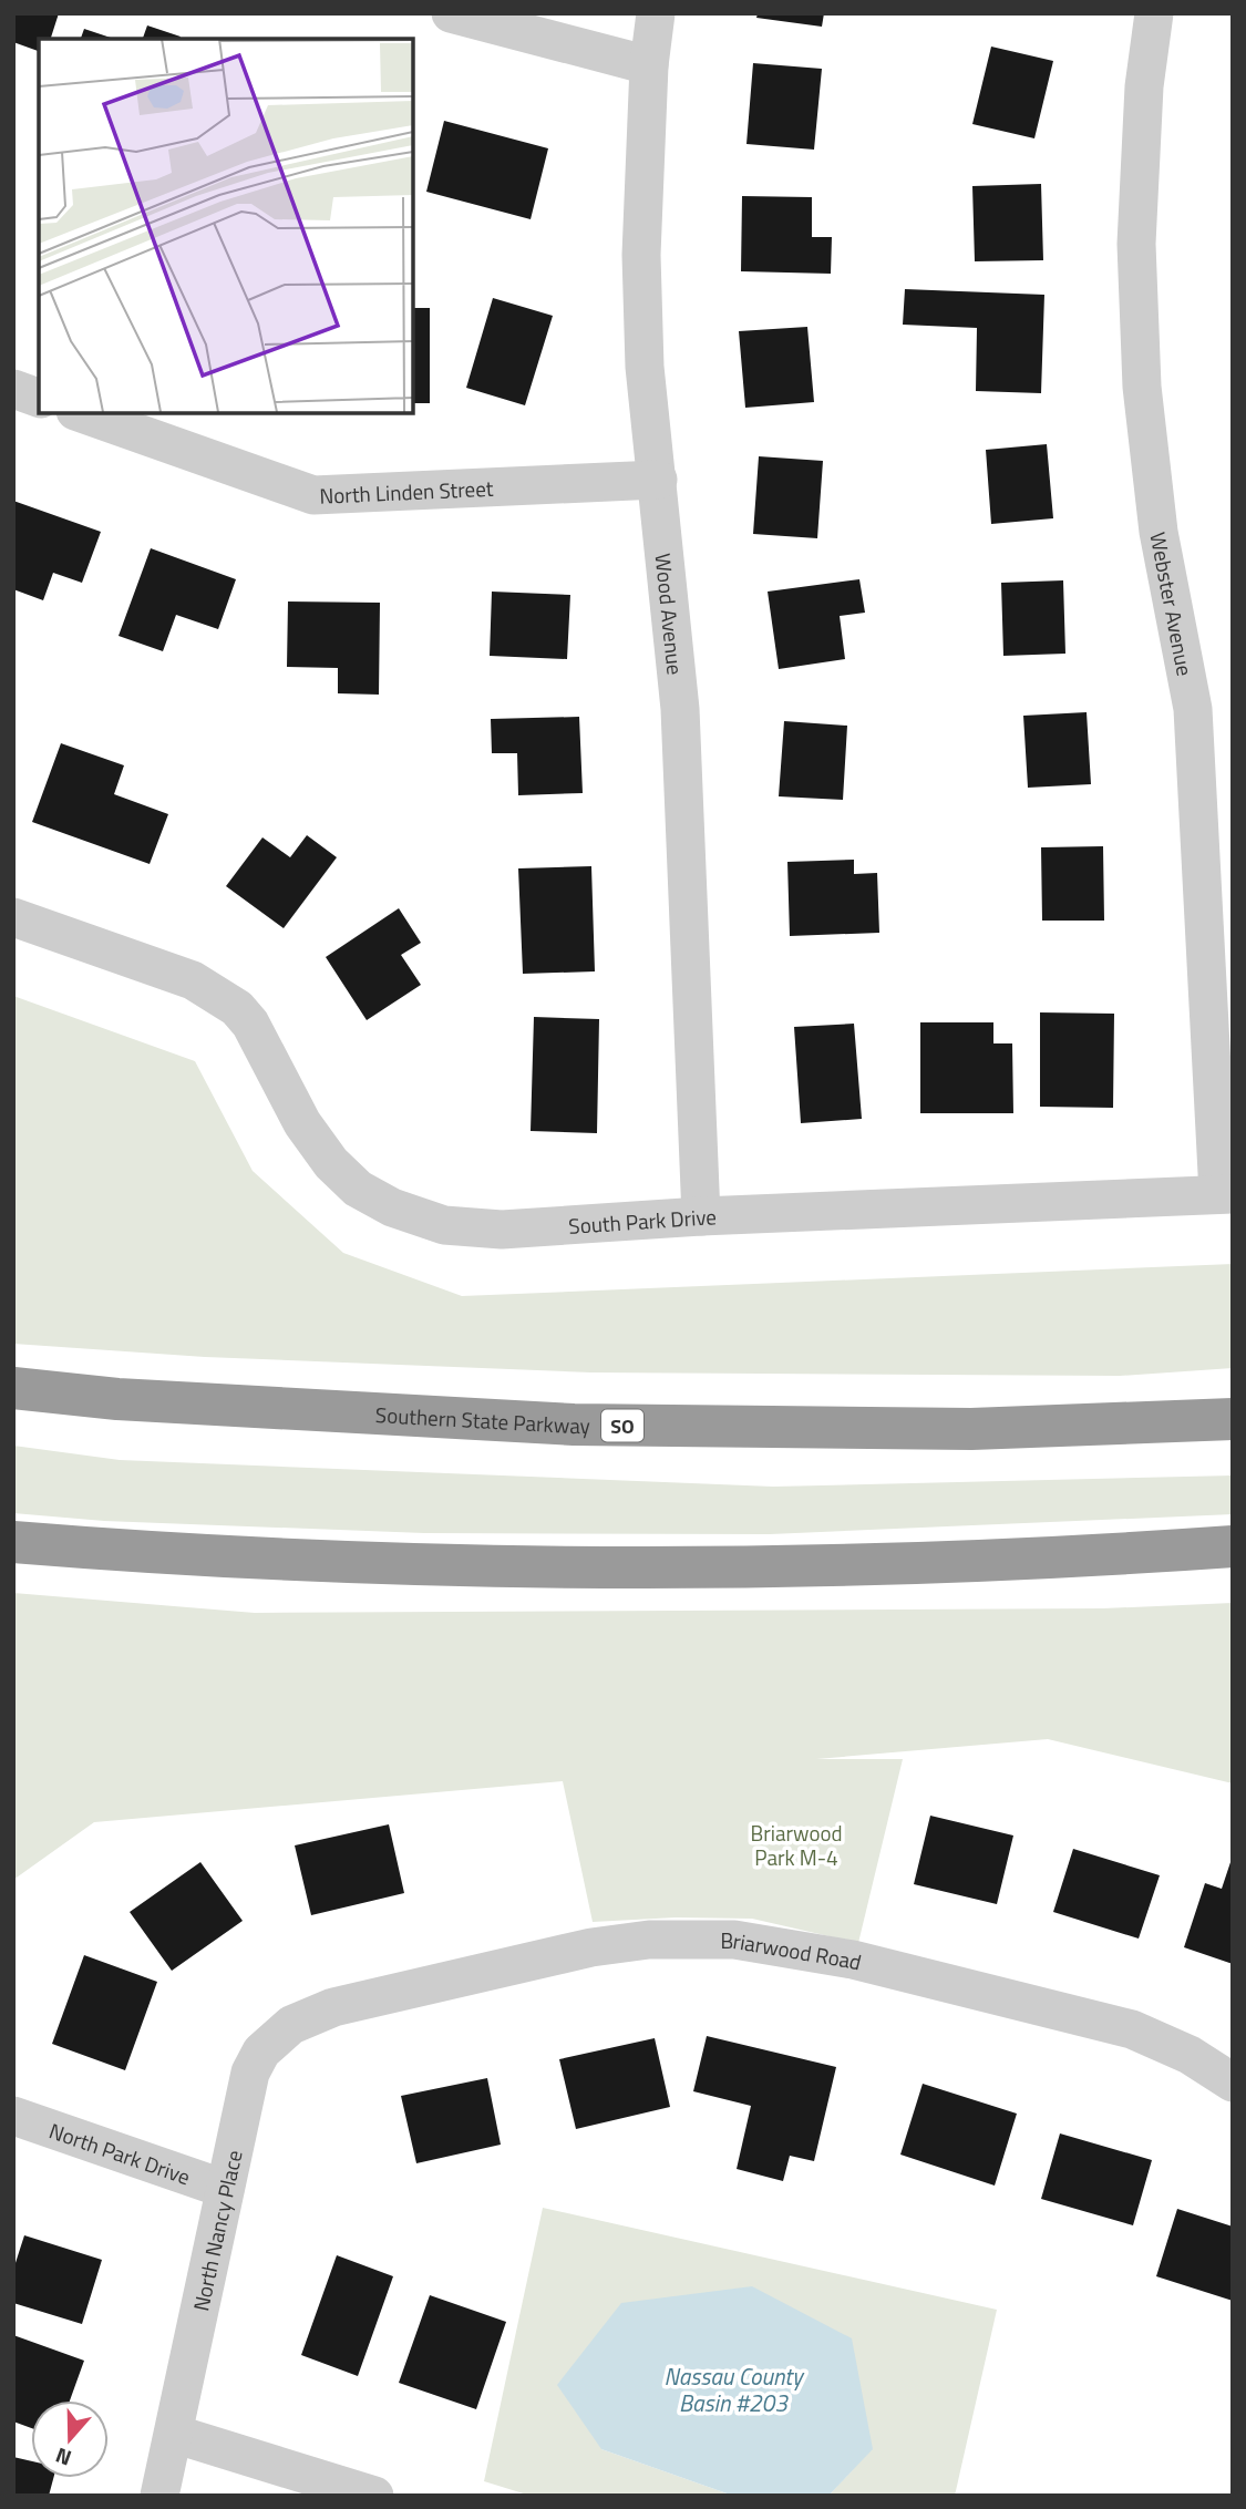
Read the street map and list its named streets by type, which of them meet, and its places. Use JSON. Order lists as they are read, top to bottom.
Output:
{
  "streets": {
    "highway": ["Southern State Parkway", "SO"],
    "street": [
      "North Linden Street",
      "Webster Avenue",
      "Wood Avenue",
      "South Park Drive",
      "Briarwood Road",
      "North Park Drive",
      "North Nancy Place"
    ]
  },
  "crossings": [
    ["North Linden Street", "Wood Avenue"],
    ["Webster Avenue", "South Park Drive"],
    ["Wood Avenue", "South Park Drive"],
    ["Briarwood Road", "North Nancy Place"],
    ["North Park Drive", "North Nancy Place"]
  ],
  "water": ["Nassau County Basin #203"],
  "parks": ["Briarwood Park M-4"],
  "north": "bottom"
}
